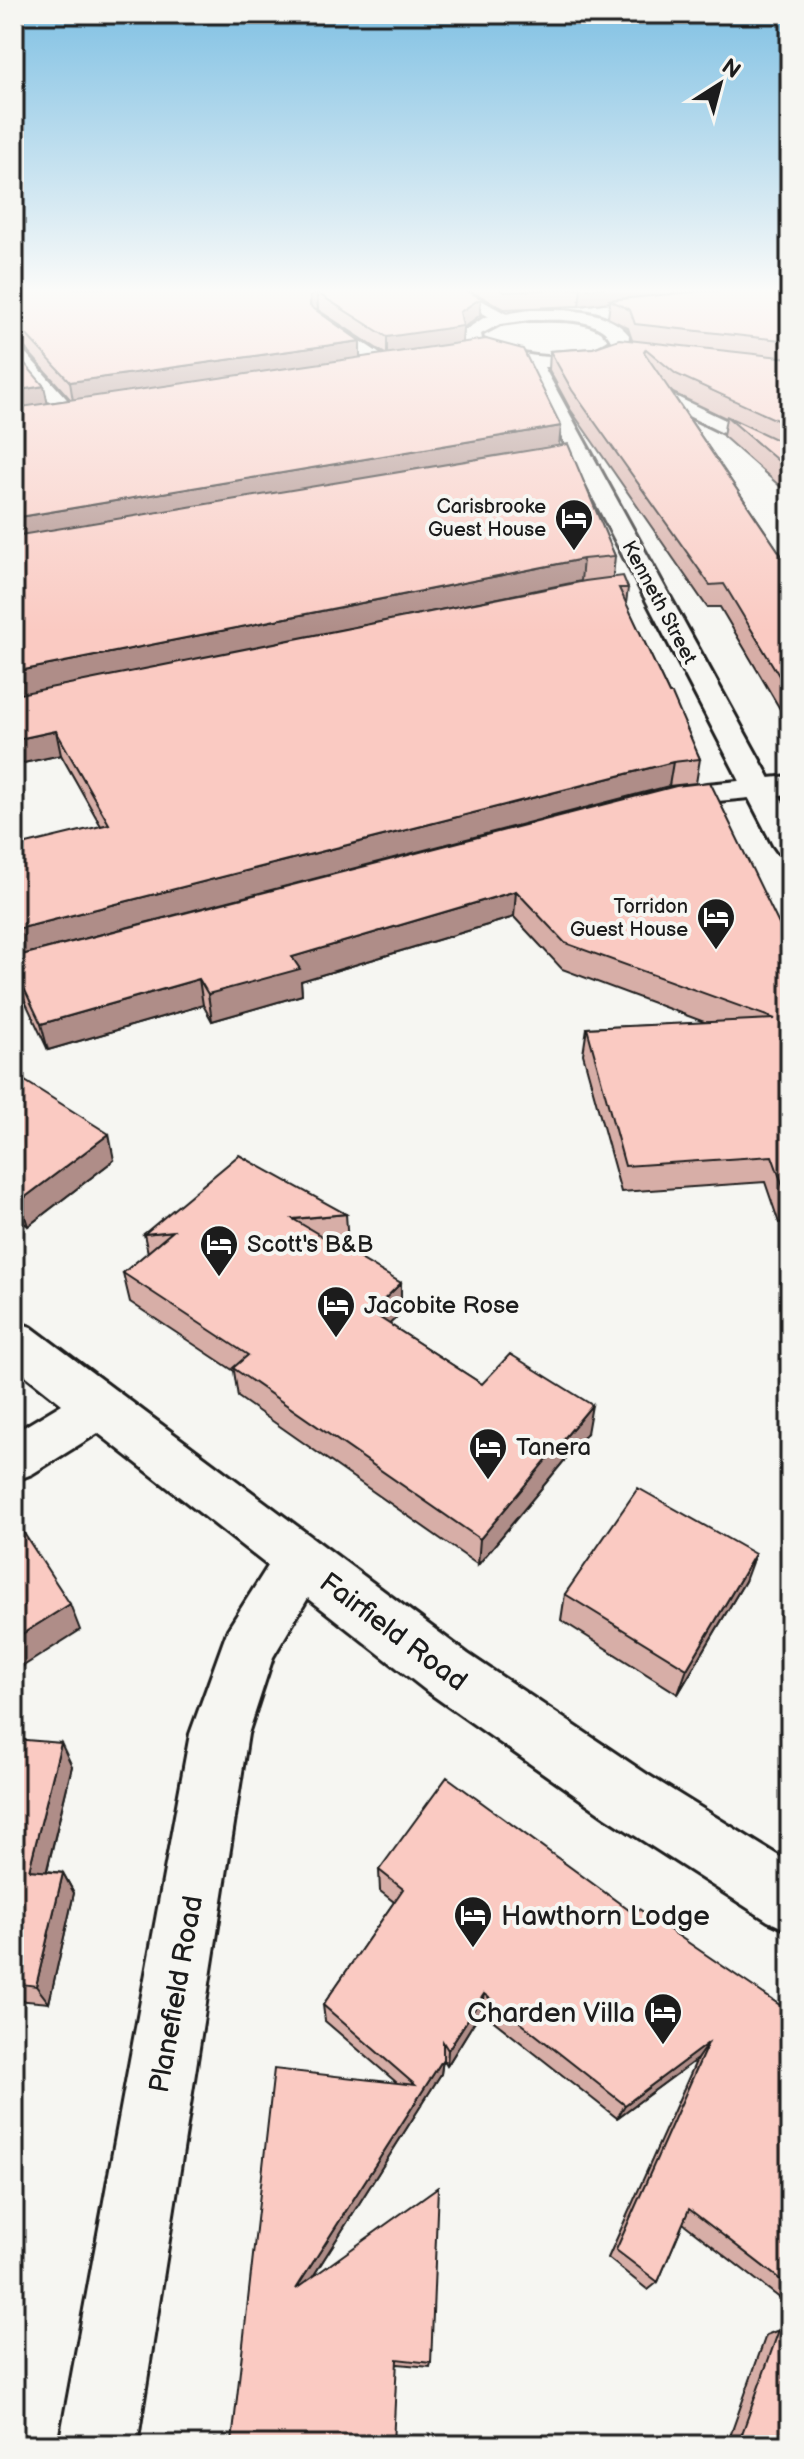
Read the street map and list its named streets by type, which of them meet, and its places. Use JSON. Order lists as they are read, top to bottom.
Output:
{
  "streets": {
    "main road": ["Kenneth Street", "Fairfield Road", "Planefield Road"]
  },
  "crossings": [
    ["Fairfield Road", "Planefield Road"]
  ],
  "places": {
    "hotel": [
      "Carisbrooke Guest House",
      "Torridon Guest House",
      "Scott's B&B",
      "Jacobite Rose",
      "Tanera",
      "Hawthorn Lodge",
      "Charden Villa"
    ]
  },
  "north": "top right"
}
